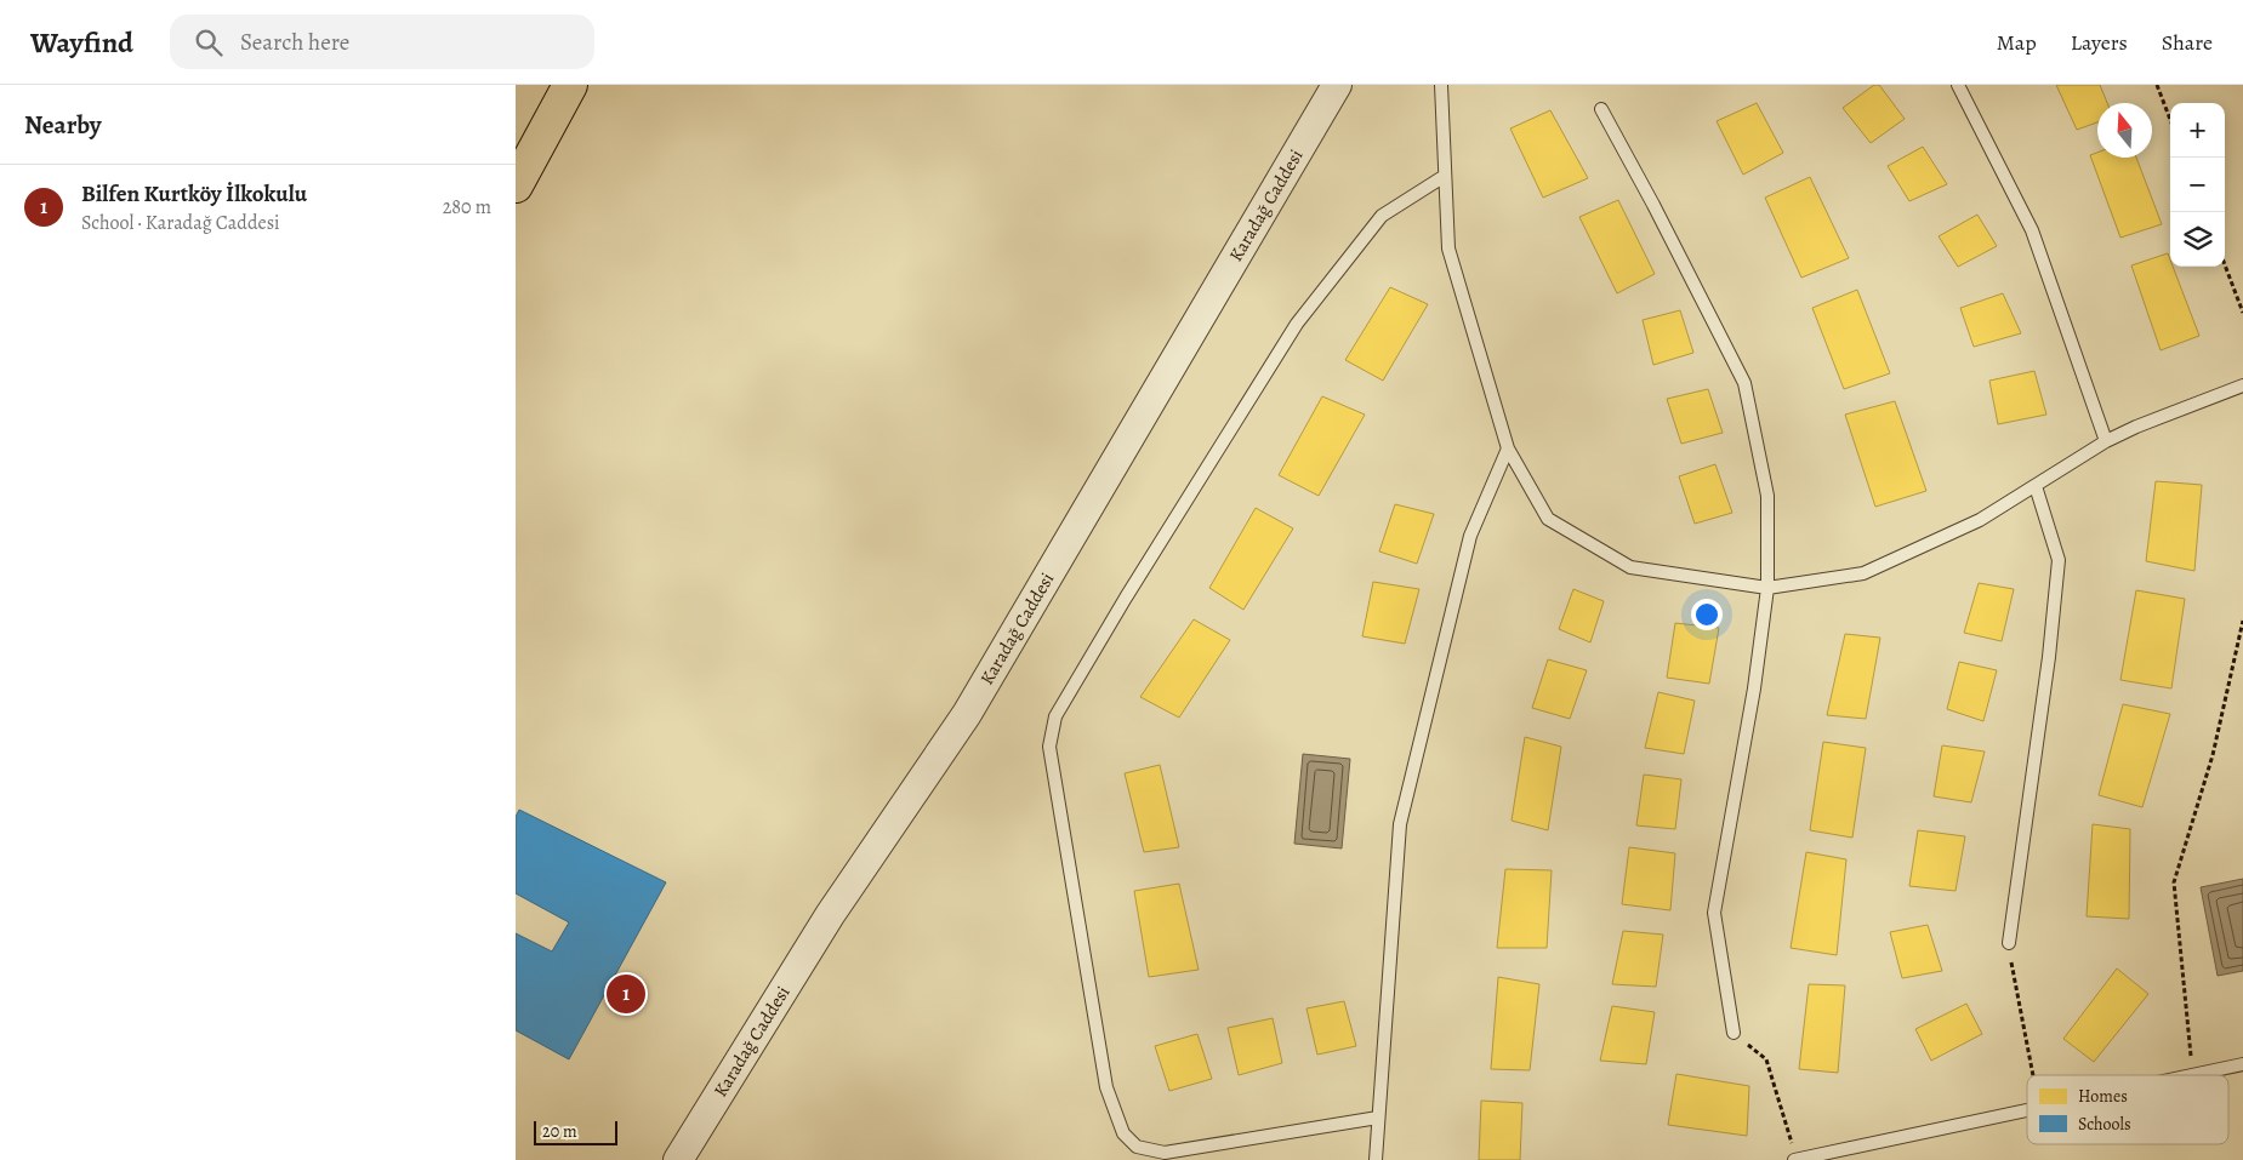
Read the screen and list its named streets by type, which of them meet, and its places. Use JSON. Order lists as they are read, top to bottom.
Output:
{
  "streets": {
    "street": ["Karadağ Caddesi"]
  },
  "legend": ["Homes", "Schools"],
  "scale_bar": "20 m",
  "north": "top",
  "page": {
    "header": "Wayfind",
    "search": "Search here",
    "nav": ["Map", "Layers", "Share"],
    "heading": "Nearby",
    "map_buttons": ["+", "−"],
    "list": [
      {
        "mark": "1",
        "name": "Bilfen Kurtköy İlkokulu",
        "note": "School · Karadağ Caddesi",
        "value": "280 m"
      }
    ],
    "pins": "1",
    "scale": "20 m"
  }
}
